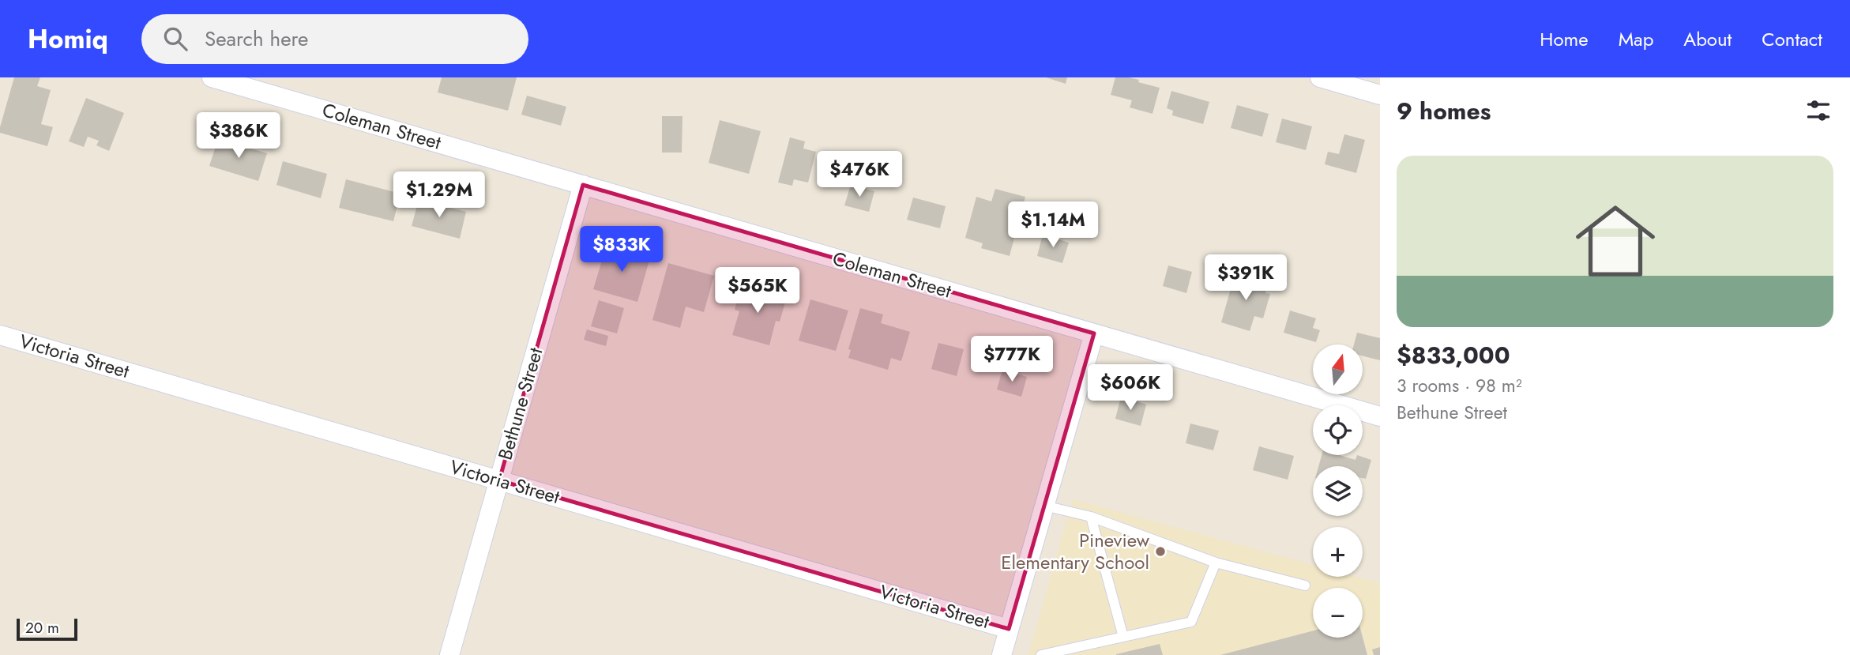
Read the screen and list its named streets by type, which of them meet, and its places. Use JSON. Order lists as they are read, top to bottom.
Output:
{
  "streets": {
    "street": ["Coleman Street", "Victoria Street", "Bethune Street"]
  },
  "crossings": [
    ["Coleman Street", "Bethune Street"],
    ["Victoria Street", "Bethune Street"]
  ],
  "places": ["Pineview Elementary School"],
  "scale_bar": "20 m",
  "north": "top",
  "page": {
    "header": "Homiq",
    "search": "Search here",
    "nav": [
      "Home",
      "Map",
      "About",
      "Contact"
    ],
    "heading": "9 homes",
    "price": [
      "$386K",
      "$476K",
      "$1.29M",
      "$1.14M",
      "$833K",
      "$391K",
      "$565K",
      "$777K",
      "$606K"
    ],
    "list": [
      {
        "name": "$833,000",
        "note": "3 rooms · 98 m² · Bethune Street"
      }
    ],
    "map_buttons": ["+", "−"],
    "scale": "20 m"
  }
}
